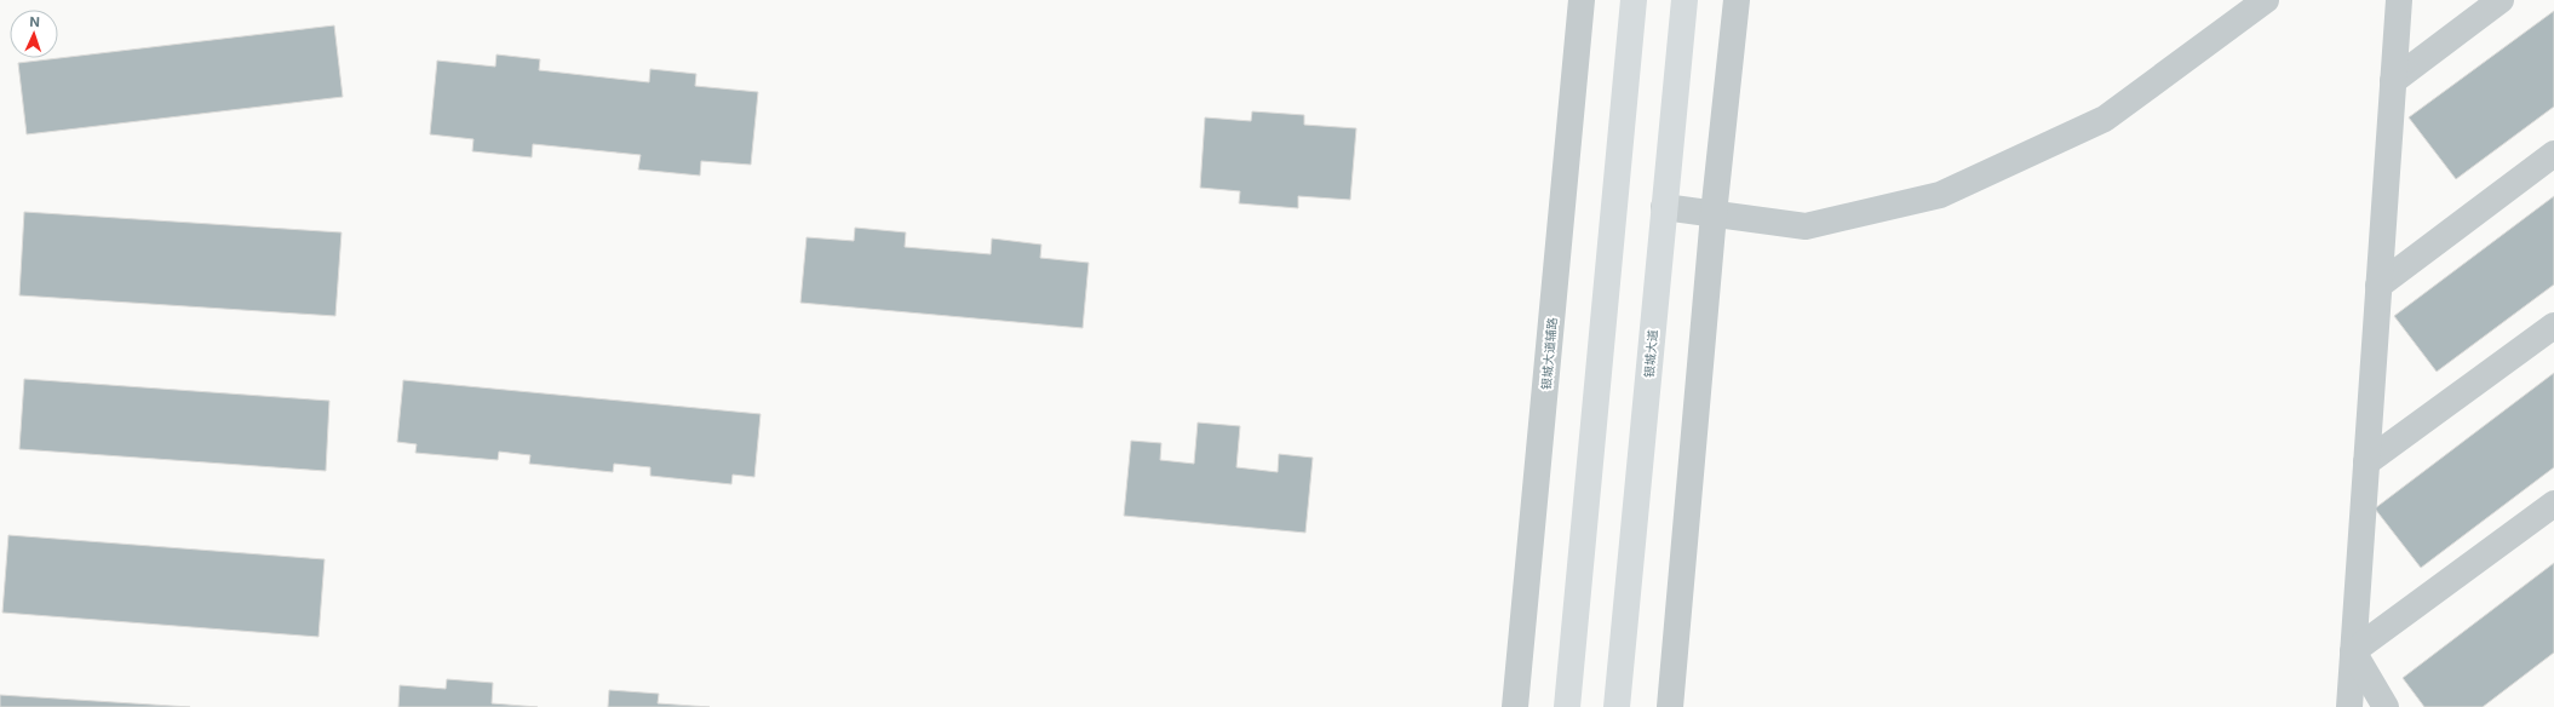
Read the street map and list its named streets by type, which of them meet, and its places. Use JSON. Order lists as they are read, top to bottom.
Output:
{
  "streets": {
    "main road": ["银城大道"],
    "street": ["银城大道辅路"]
  },
  "north": "top"
}
